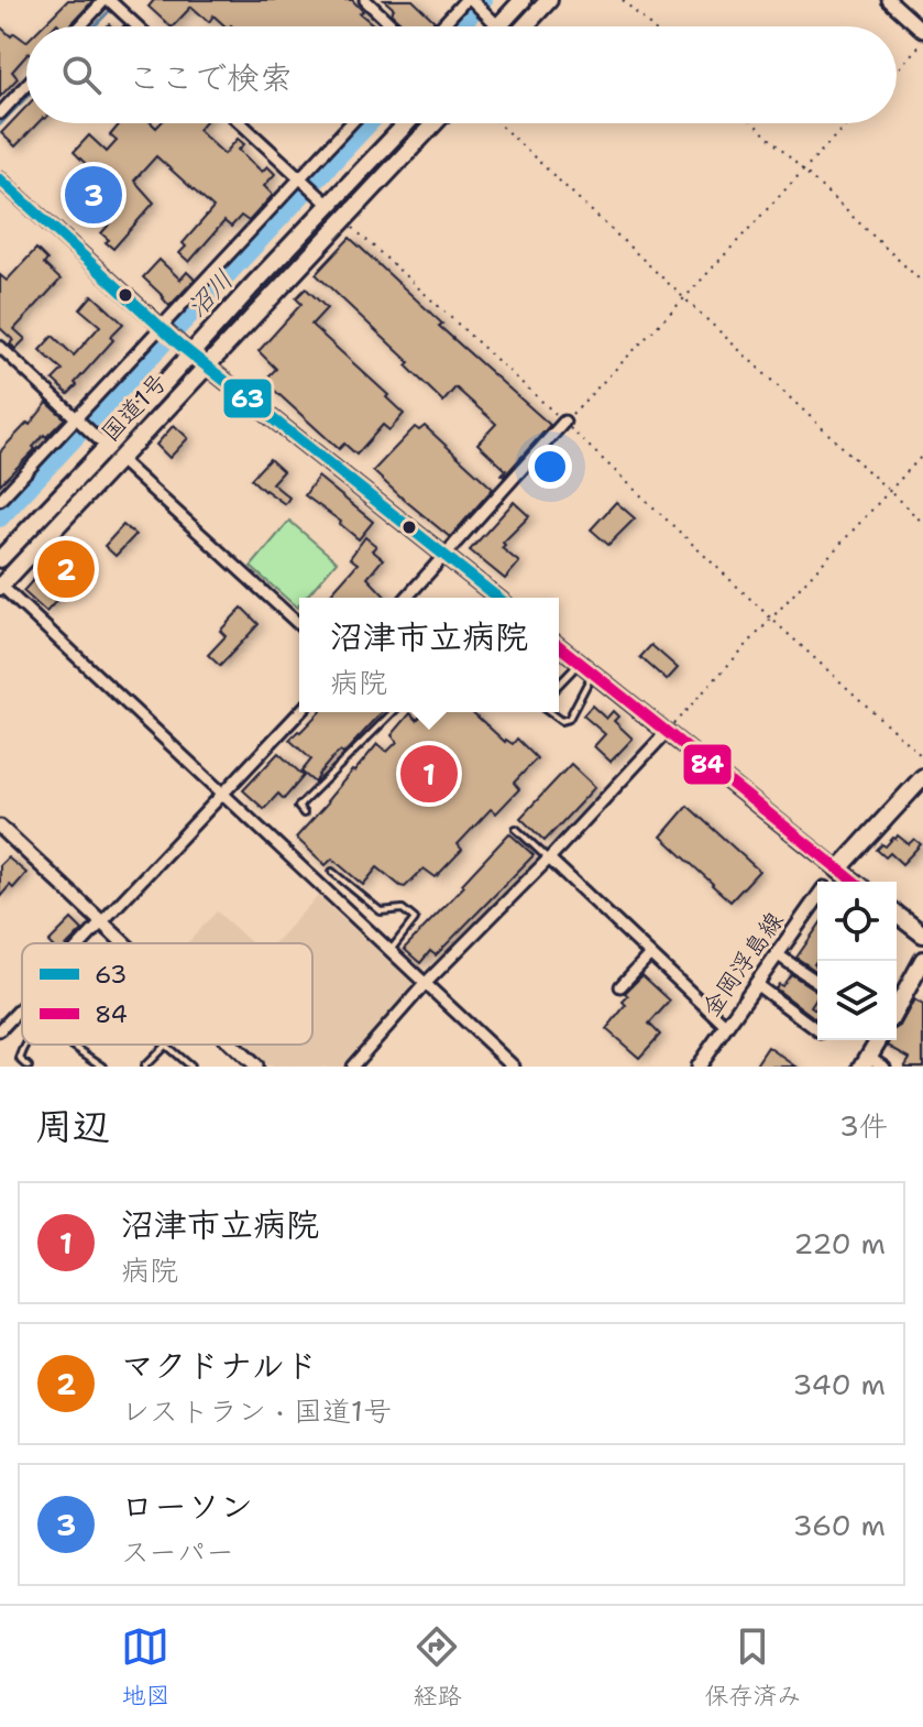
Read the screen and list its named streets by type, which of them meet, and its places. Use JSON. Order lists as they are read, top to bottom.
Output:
{
  "streets": {
    "main road": ["国道1号"],
    "street": ["金岡浮島線"]
  },
  "water": ["沼川"],
  "lines": ["transit line 63", "transit line 84"],
  "legend": ["63", "84"],
  "page": {
    "search": "ここで検索",
    "pins": ["3", "2", "1"],
    "popup": ["沼津市立病院", "病院"],
    "heading": ["周辺", "3件"],
    "list": [
      {
        "mark": "1",
        "name": "沼津市立病院",
        "note": "病院",
        "value": "220 m"
      },
      {
        "mark": "2",
        "name": "マクドナルド",
        "note": "レストラン · 国道1号",
        "value": "340 m"
      },
      {
        "mark": "3",
        "name": "ローソン",
        "note": "スーパー",
        "value": "360 m"
      }
    ],
    "nav": ["地図", "経路", "保存済み"]
  }
}
